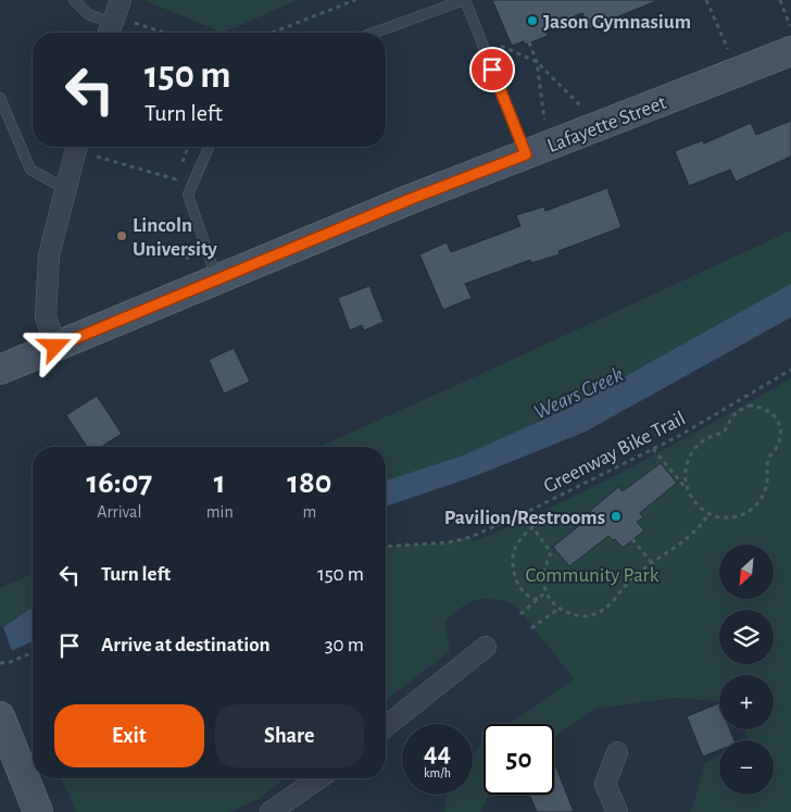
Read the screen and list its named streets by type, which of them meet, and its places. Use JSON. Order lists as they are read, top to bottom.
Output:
{
  "streets": {
    "main road": ["Lafayette Street"],
    "path": ["Greenway Bike Trail"]
  },
  "water": ["Wears Creek"],
  "parks": ["Community Park"],
  "places": ["Jason Gymnasium", "Lincoln University", "Pavilion/Restrooms"],
  "north": "bottom left",
  "page": {
    "turn": ["150 m", "Turn left"],
    "eta": [
      "16:07",
      "Arrival",
      "1",
      "min",
      "180",
      "m"
    ],
    "list": [
      {
        "name": "Turn left",
        "value": "150 m"
      },
      {
        "name": "Arrive at destination",
        "value": "30 m"
      }
    ],
    "map_buttons": ["+", "−"],
    "buttons": ["Exit", "Share"],
    "speed": "44 km/h",
    "limit": "50"
  }
}
